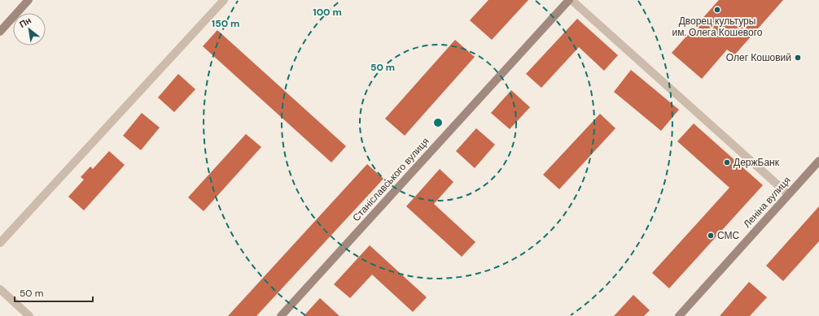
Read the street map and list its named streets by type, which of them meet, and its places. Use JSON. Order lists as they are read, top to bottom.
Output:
{
  "streets": {
    "street": ["Станіславського вулиця", "Леніна вулиця"]
  },
  "places": [
    "Дворец культуры им. Олега Кошевого",
    "Олег Кошовий",
    "ДержБанк",
    "СМС"
  ],
  "scale_bar": "50 m",
  "north": "top left",
  "rings": ["100 m", "150 m", "50 m"]
}
